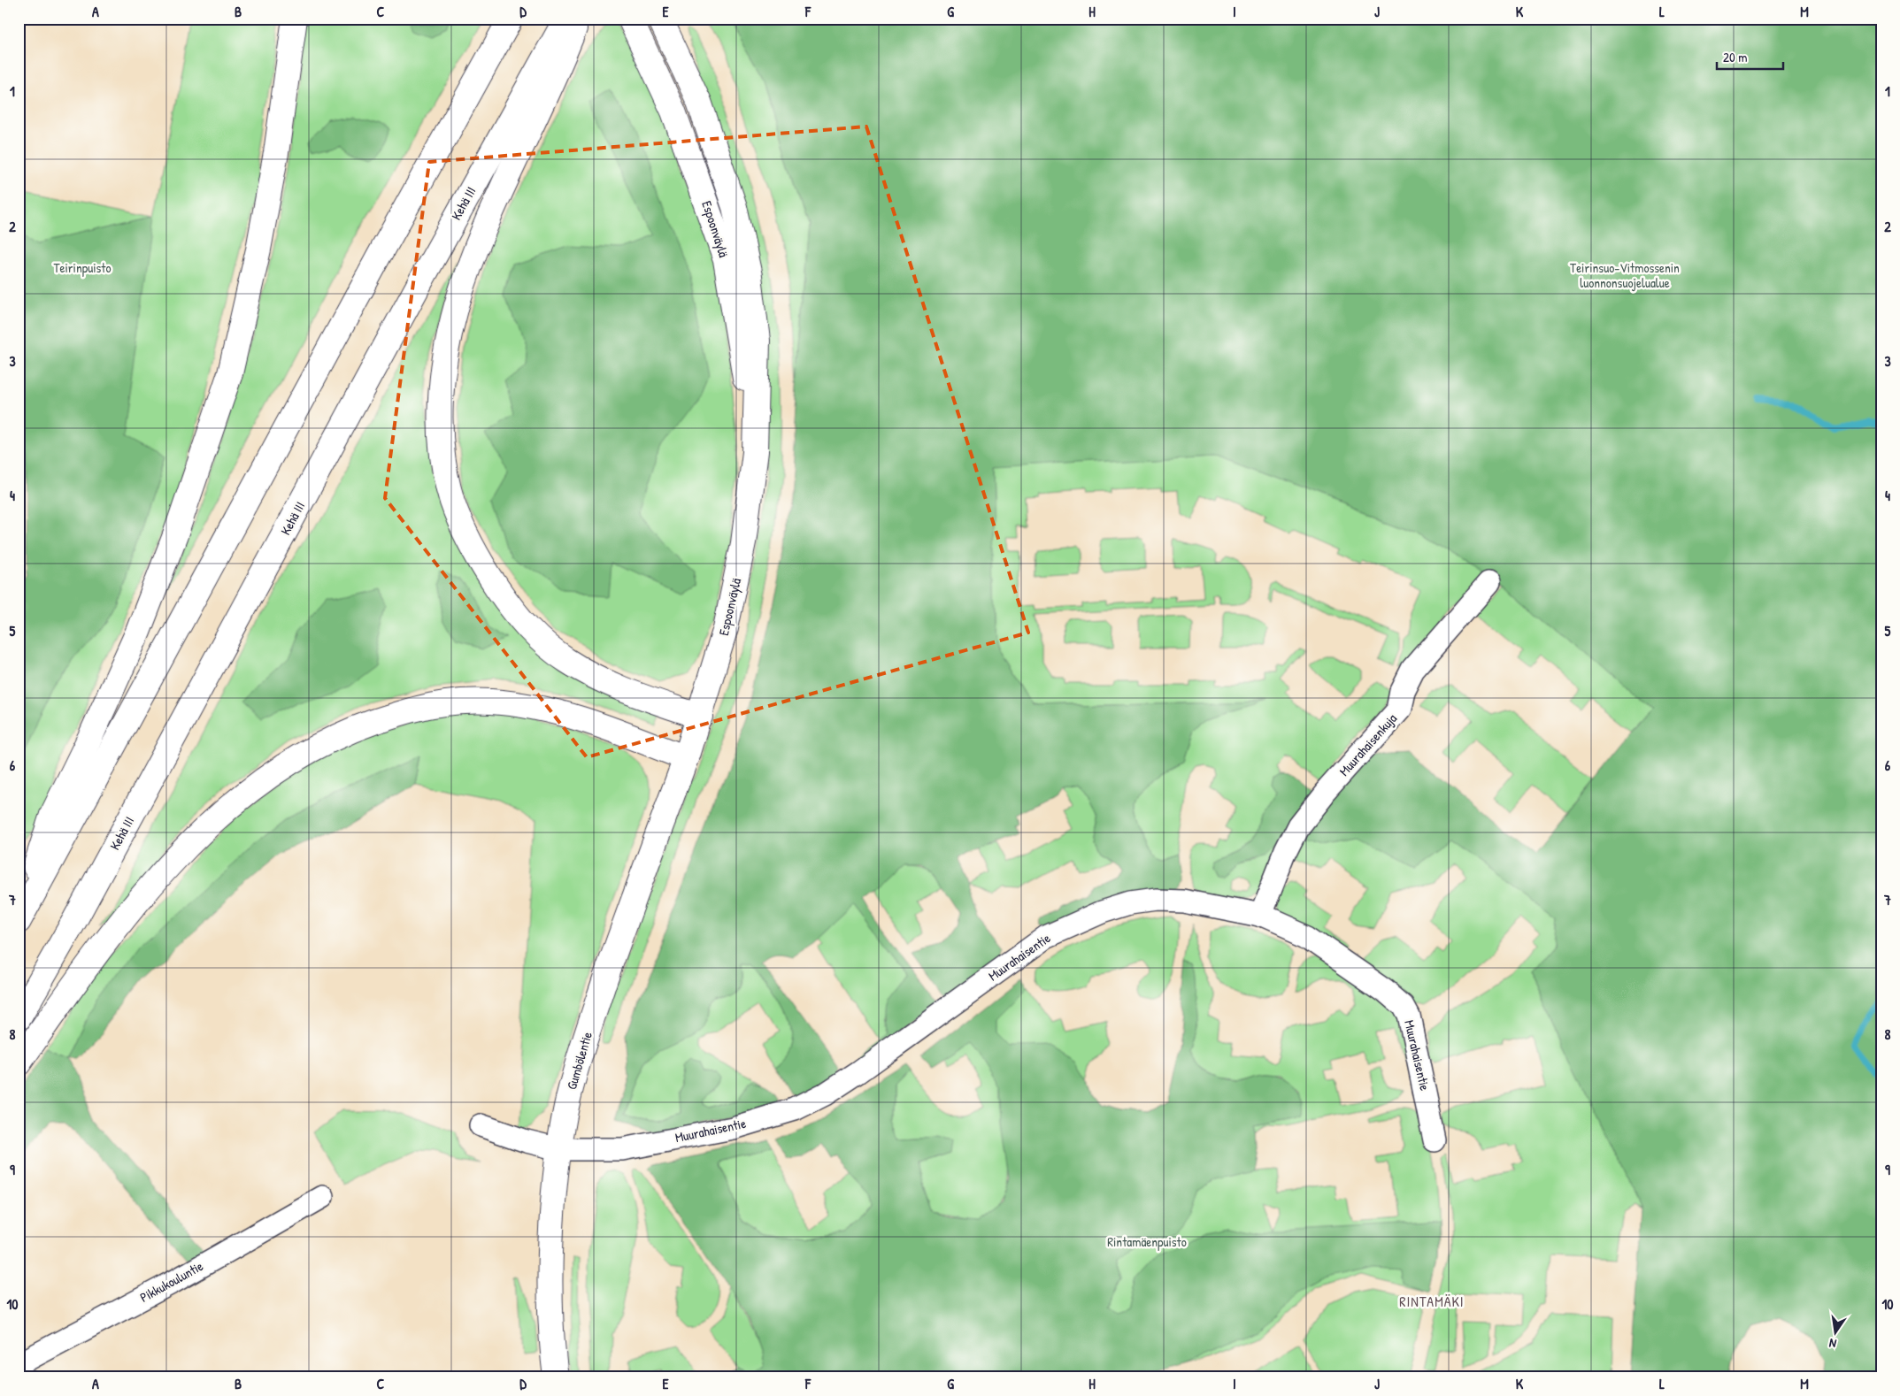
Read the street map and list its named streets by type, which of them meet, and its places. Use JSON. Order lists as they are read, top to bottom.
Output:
{
  "streets": {
    "main road": ["Kehä III", "Espoonväylä", "Gumbölentie"],
    "street": ["Muurahaisenkuja", "Muurahaisentie", "Pikkukouluntie"]
  },
  "crossings": [
    ["Espoonväylä", "Gumbölentie"],
    ["Muurahaisenkuja", "Muurahaisentie"],
    ["Muurahaisentie", "Gumbölentie"]
  ],
  "districts": ["RINTAMÄKI"],
  "parks": ["Teirinpuisto", "Teirinsuo-Vitmossenin luonnonsuojelualue", "Rintamäenpuisto"],
  "scale_bar": "20 m",
  "north": "bottom",
  "grid": {
    "columns": [
      "A",
      "B",
      "C",
      "D",
      "E",
      "F",
      "G",
      "H",
      "I",
      "J",
      "K",
      "L",
      "M"
    ],
    "rows": [
      "1",
      "2",
      "3",
      "4",
      "5",
      "6",
      "7",
      "8",
      "9",
      "10"
    ]
  }
}
